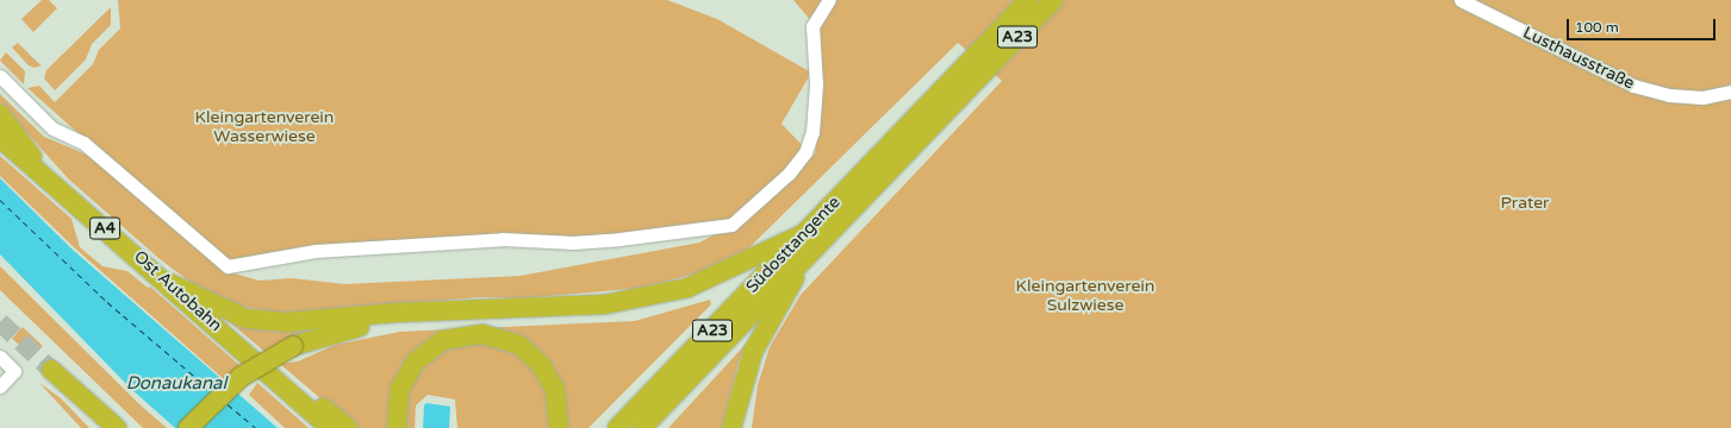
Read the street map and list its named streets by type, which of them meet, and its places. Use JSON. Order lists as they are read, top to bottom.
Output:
{
  "streets": {
    "highway": [
      "A23",
      "A4",
      "Südosttangente",
      "Ost Autobahn"
    ],
    "street": ["Lusthausstraße"]
  },
  "crossings": [
    ["A23", "Südosttangente"]
  ],
  "water": ["Donaukanal"],
  "parks": ["Kleingartenverein Wasserwiese", "Prater", "Kleingartenverein Sulzwiese"],
  "scale_bar": "100 m"
}
